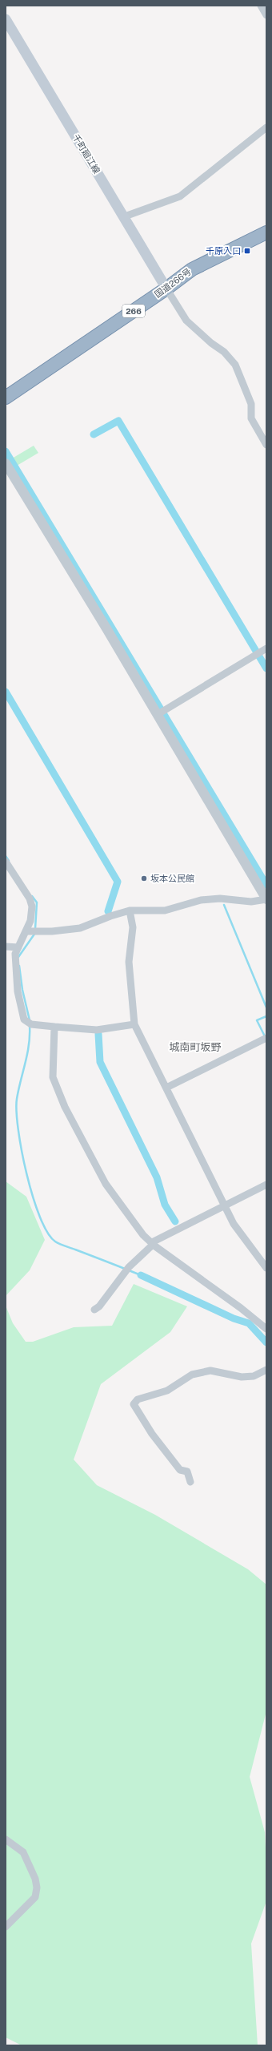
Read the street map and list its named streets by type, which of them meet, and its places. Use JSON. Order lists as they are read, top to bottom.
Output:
{
  "streets": {
    "highway": ["国道266号", "266"],
    "main road": ["千町廻江線"]
  },
  "crossings": [
    ["千町廻江線", "国道266号"]
  ],
  "districts": ["城南町坂野"],
  "places": {
    "transit": ["千原入口"],
    "other": ["坂本公民館"]
  }
}
